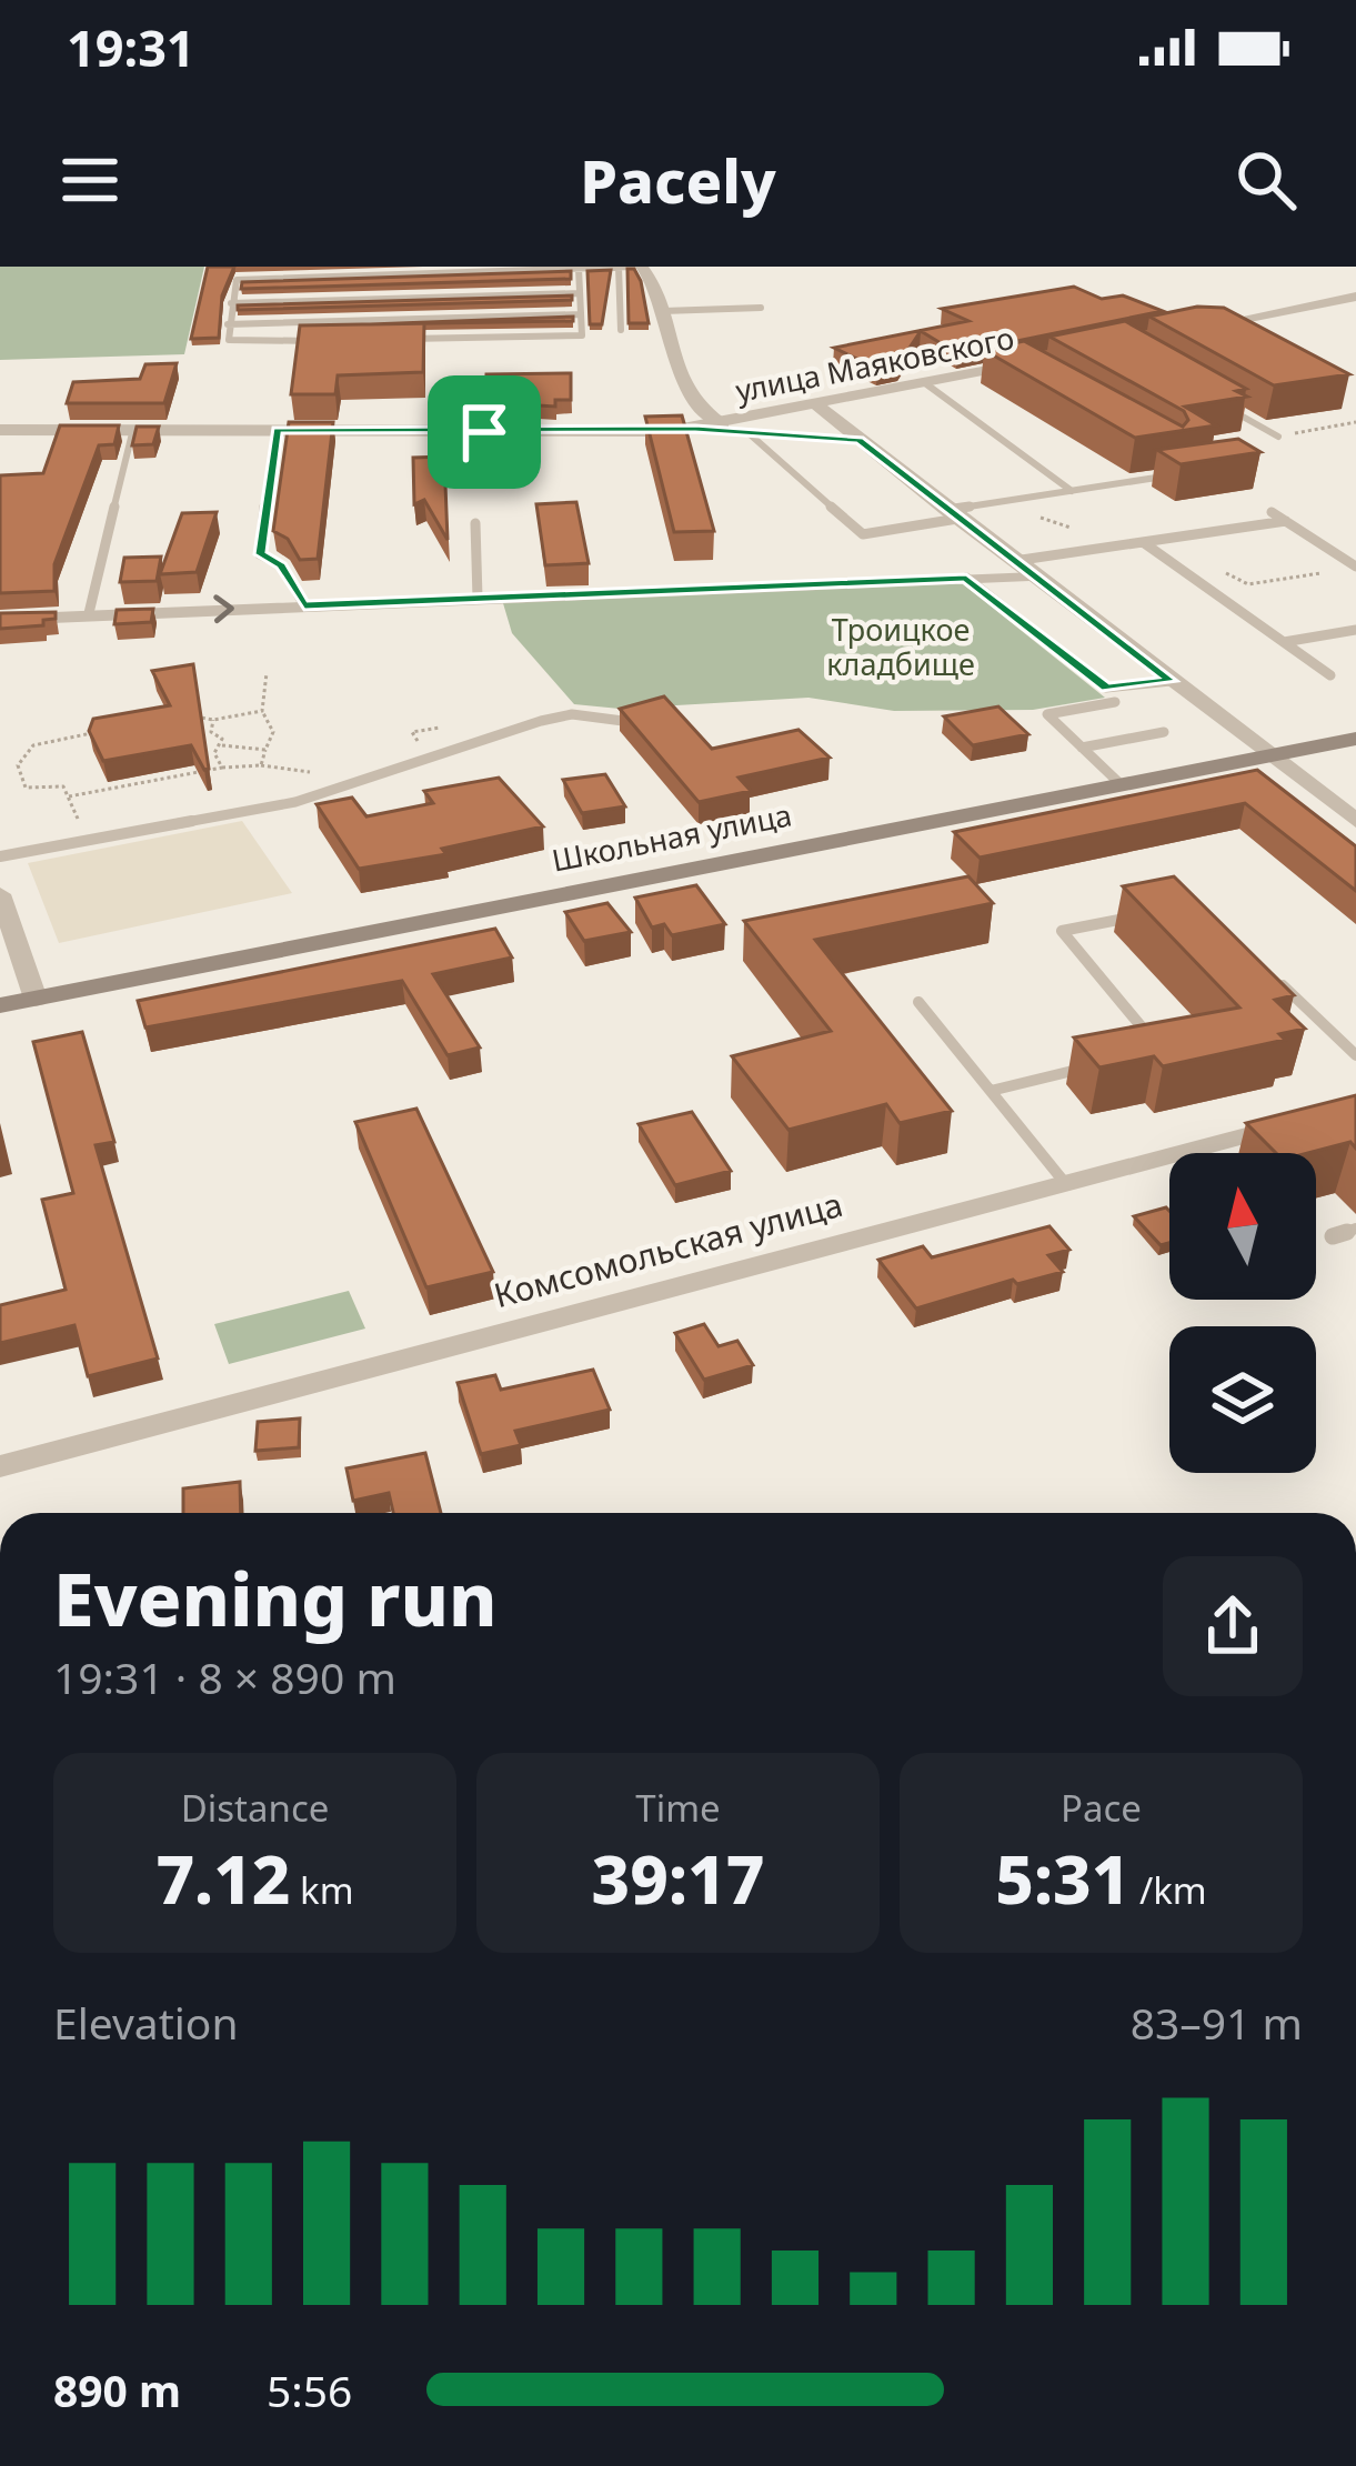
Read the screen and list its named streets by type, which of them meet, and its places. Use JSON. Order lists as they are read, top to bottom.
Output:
{
  "streets": {
    "main road": ["Школьная улица"],
    "street": ["улица Маяковского", "Комсомольская улица"]
  },
  "parks": ["Троицкое кладбище"],
  "north": "top",
  "page": {
    "status": "19:31",
    "header": "Pacely",
    "heading": ["Evening run", "19:31 · 8 × 890 m"],
    "stats": [
      ["Distance", "7.12 km"],
      ["Time", "39:17"],
      ["Pace", "5:31 /km"]
    ],
    "chart": ["Elevation", "83–91 m"],
    "list": [
      {
        "name": "890 m",
        "note": "5:56"
      }
    ]
  }
}
